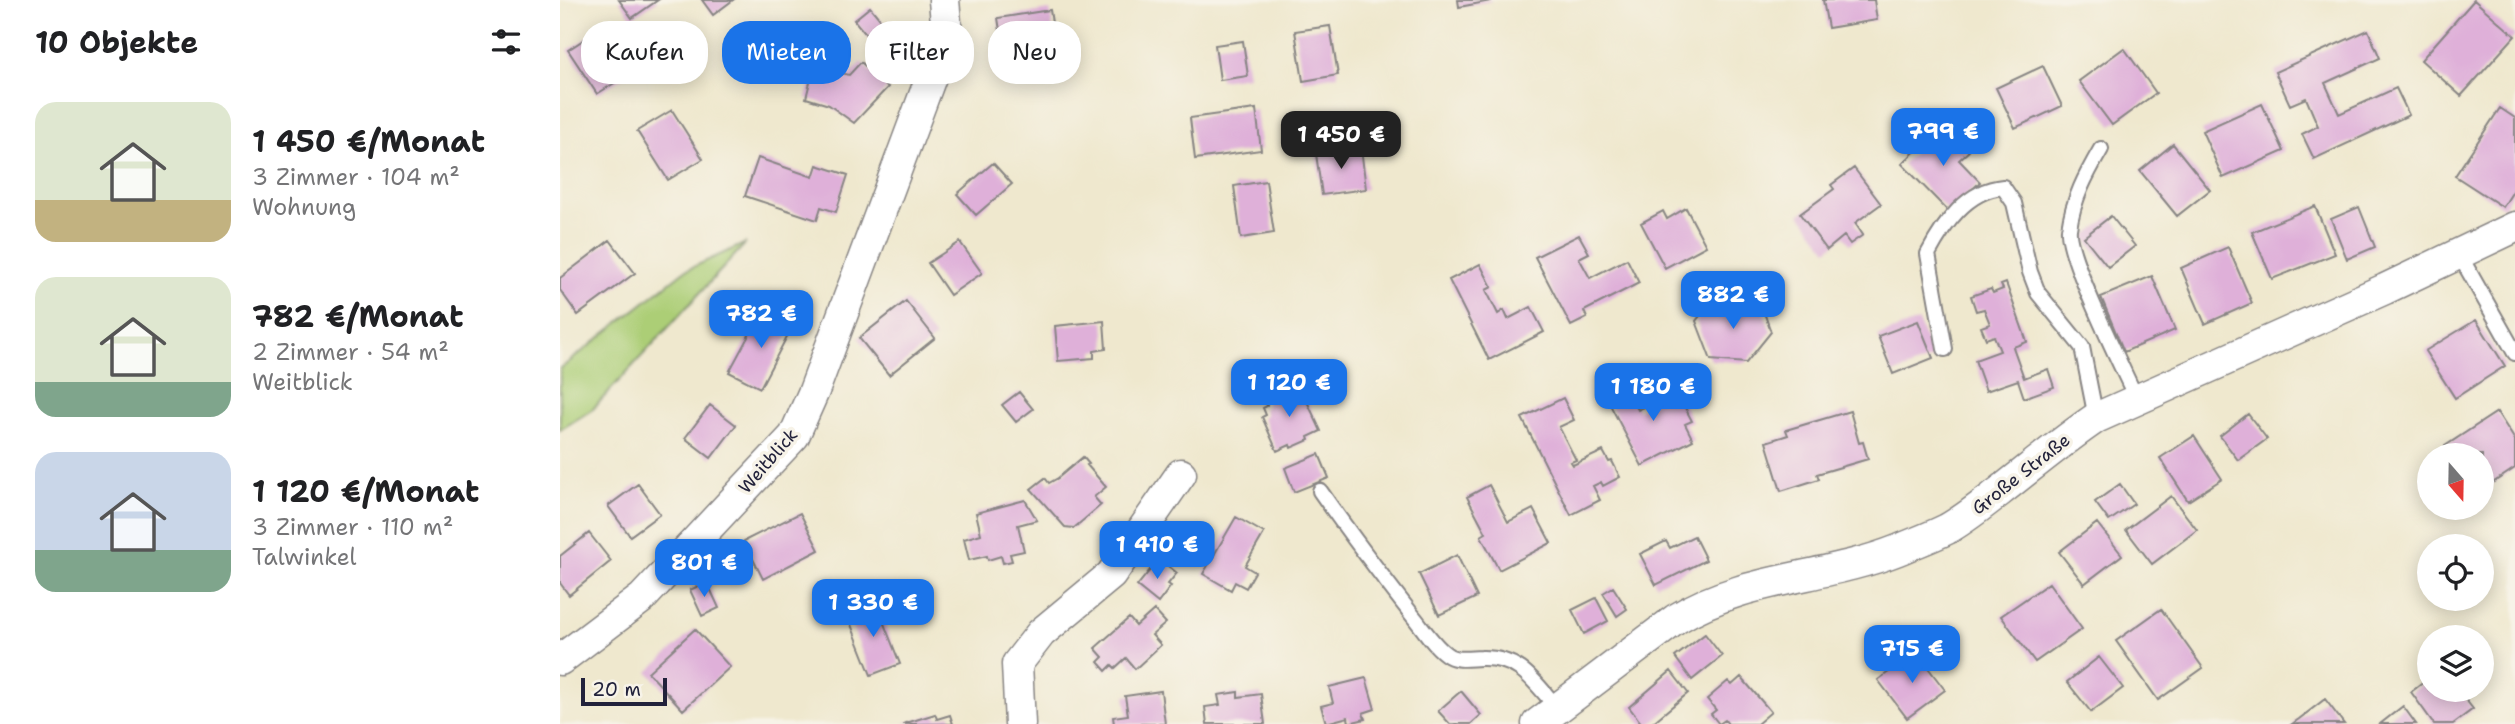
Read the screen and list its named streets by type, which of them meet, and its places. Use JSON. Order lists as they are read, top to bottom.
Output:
{
  "streets": {
    "street": ["Weitblick", "Große Straße"]
  },
  "scale_bar": "20 m",
  "north": "bottom",
  "page": {
    "heading": "10 Objekte",
    "chip": [
      "Kaufen",
      "Mieten",
      "Filter",
      "Neu"
    ],
    "list": [
      {
        "name": "1 450 €/Monat",
        "note": "3 Zimmer · 104 m² · Wohnung"
      },
      {
        "name": "782 €/Monat",
        "note": "2 Zimmer · 54 m² · Weitblick"
      },
      {
        "name": "1 120 €/Monat",
        "note": "3 Zimmer · 110 m² · Talwinkel"
      }
    ],
    "price": [
      "799 €",
      "1 450 €",
      "882 €",
      "782 €",
      "1 120 €",
      "1 180 €",
      "1 410 €",
      "801 €",
      "1 330 €",
      "715 €"
    ],
    "scale": "20 m"
  }
}
